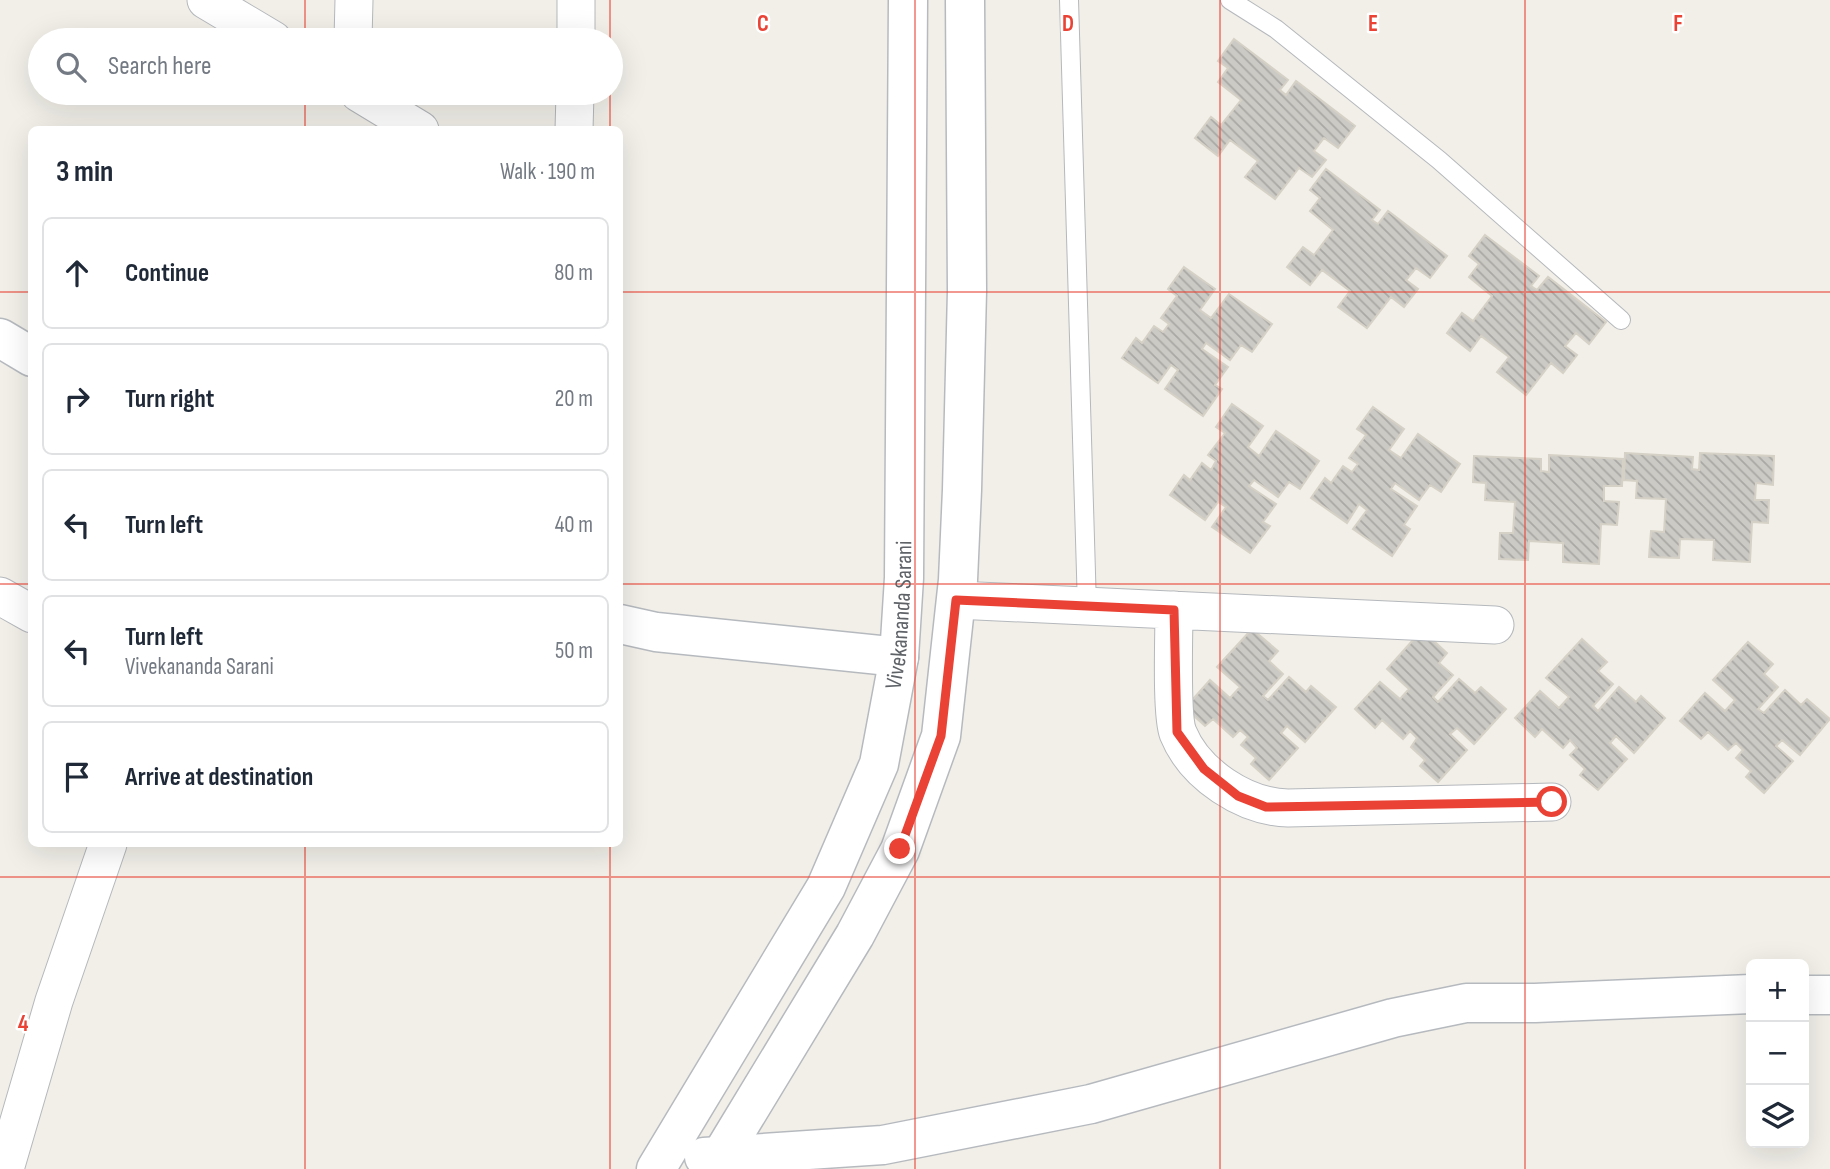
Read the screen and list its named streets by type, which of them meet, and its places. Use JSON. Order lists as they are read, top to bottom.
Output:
{
  "streets": {
    "street": ["Vivekananda Sarani"]
  },
  "page": {
    "search": "Search here",
    "heading": ["3 min", "Walk · 190 m"],
    "list": [
      ["Continue", "80 m"],
      ["Turn right", "20 m"],
      ["Turn left", "40 m"],
      ["Turn left", "Vivekananda Sarani", "50 m"],
      "Arrive at destination"
    ],
    "map_buttons": ["+", "−"]
  },
  "grid": {
    "columns": [
      "C",
      "D",
      "E",
      "F"
    ],
    "rows": ["4"]
  }
}
